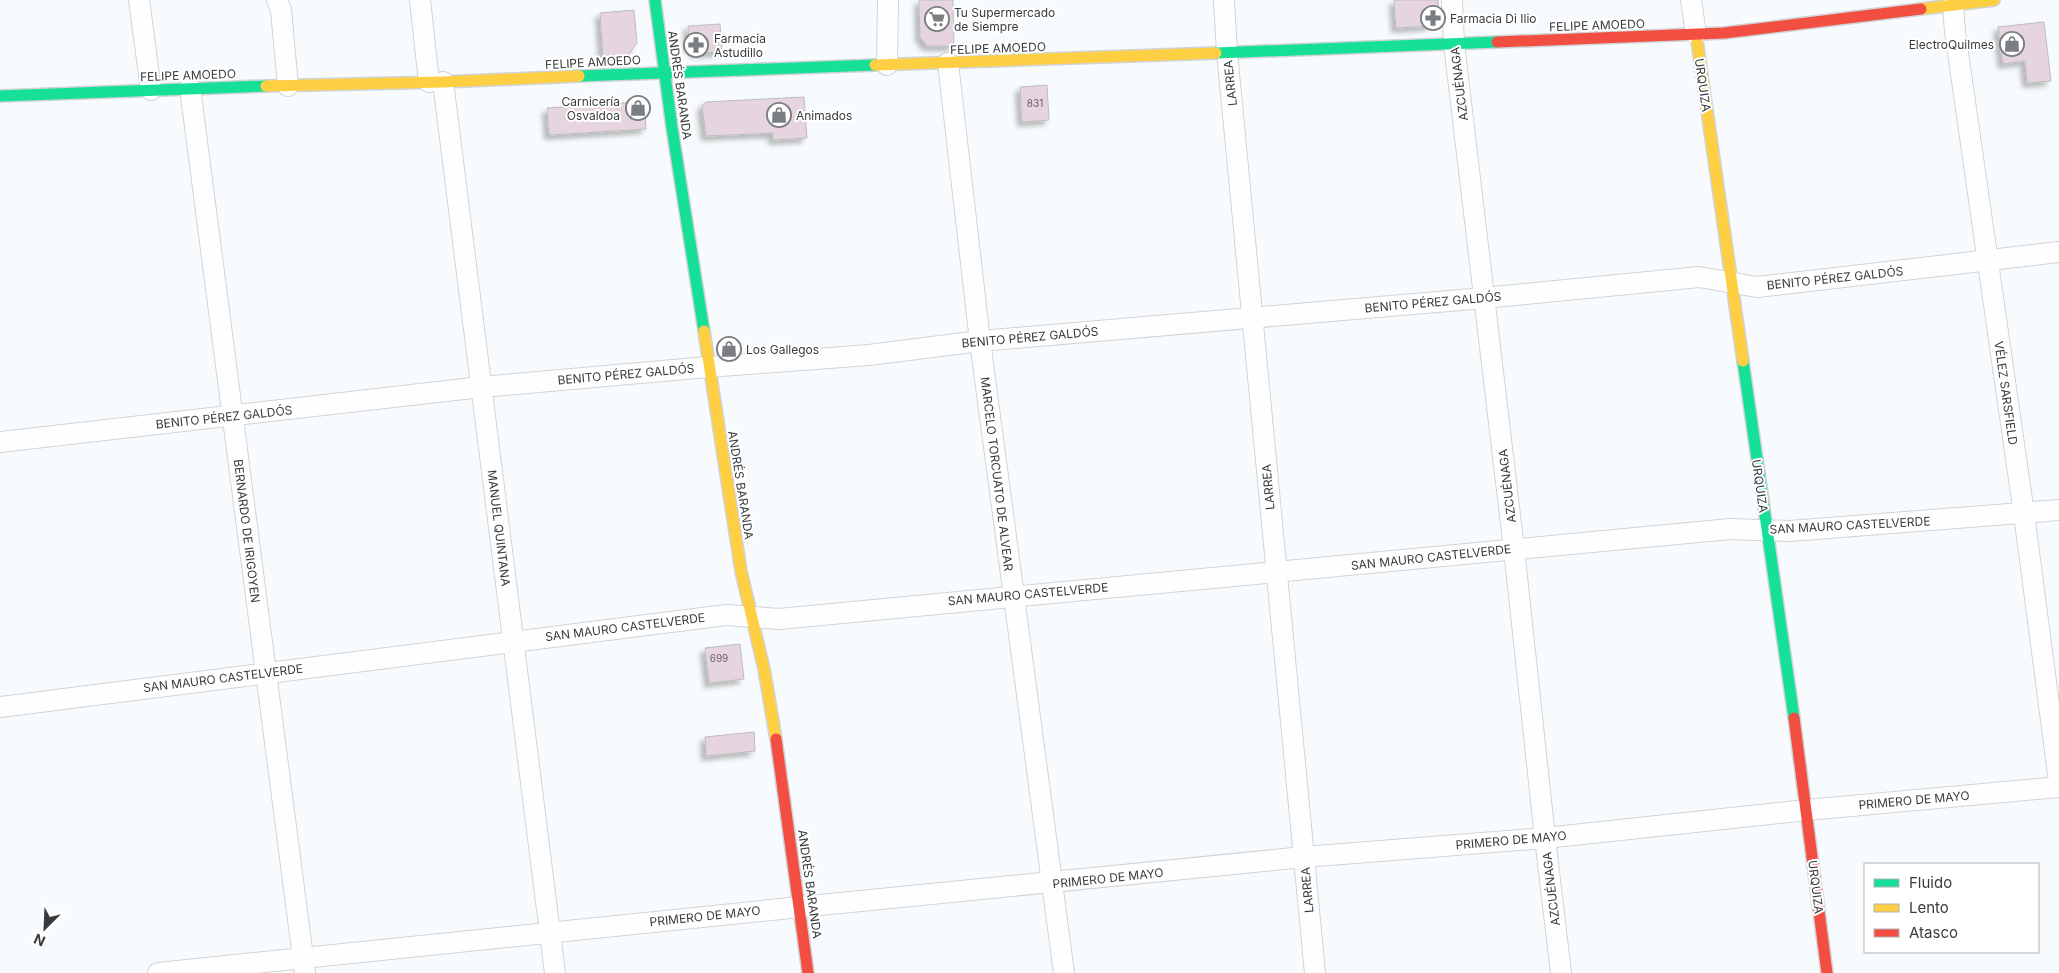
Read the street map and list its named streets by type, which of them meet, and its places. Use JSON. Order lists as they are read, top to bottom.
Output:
{
  "streets": {
    "main road": ["FELIPE AMOEDO", "ANDRÉS BARANDA", "URQUIZA"],
    "street": [
      "LARREA",
      "AZCUÉNAGA",
      "BENITO PÉREZ GALDÓS",
      "VÉLEZ SARSFIELD",
      "MARCELO TORCUATO DE ALVEAR",
      "SAN MAURO CASTELVERDE",
      "MANUEL QUINTANA",
      "BERNARDO DE IRIGOYEN",
      "PRIMERO DE MAYO"
    ]
  },
  "crossings": [
    ["FELIPE AMOEDO", "LARREA"],
    ["FELIPE AMOEDO", "AZCUÉNAGA"],
    ["FELIPE AMOEDO", "ANDRÉS BARANDA"],
    ["FELIPE AMOEDO", "URQUIZA"],
    ["FELIPE AMOEDO", "VÉLEZ SARSFIELD"],
    ["FELIPE AMOEDO", "MARCELO TORCUATO DE ALVEAR"],
    ["FELIPE AMOEDO", "MANUEL QUINTANA"],
    ["FELIPE AMOEDO", "BERNARDO DE IRIGOYEN"],
    ["LARREA", "BENITO PÉREZ GALDÓS"],
    ["LARREA", "SAN MAURO CASTELVERDE"],
    ["LARREA", "PRIMERO DE MAYO"],
    ["AZCUÉNAGA", "BENITO PÉREZ GALDÓS"],
    ["AZCUÉNAGA", "SAN MAURO CASTELVERDE"],
    ["AZCUÉNAGA", "PRIMERO DE MAYO"],
    ["ANDRÉS BARANDA", "BENITO PÉREZ GALDÓS"],
    ["ANDRÉS BARANDA", "SAN MAURO CASTELVERDE"],
    ["ANDRÉS BARANDA", "PRIMERO DE MAYO"],
    ["URQUIZA", "BENITO PÉREZ GALDÓS"],
    ["URQUIZA", "SAN MAURO CASTELVERDE"],
    ["URQUIZA", "PRIMERO DE MAYO"],
    ["BENITO PÉREZ GALDÓS", "VÉLEZ SARSFIELD"],
    ["BENITO PÉREZ GALDÓS", "MARCELO TORCUATO DE ALVEAR"],
    ["BENITO PÉREZ GALDÓS", "MANUEL QUINTANA"],
    ["BENITO PÉREZ GALDÓS", "BERNARDO DE IRIGOYEN"],
    ["VÉLEZ SARSFIELD", "SAN MAURO CASTELVERDE"],
    ["MARCELO TORCUATO DE ALVEAR", "SAN MAURO CASTELVERDE"],
    ["MARCELO TORCUATO DE ALVEAR", "PRIMERO DE MAYO"],
    ["SAN MAURO CASTELVERDE", "MANUEL QUINTANA"],
    ["SAN MAURO CASTELVERDE", "BERNARDO DE IRIGOYEN"],
    ["MANUEL QUINTANA", "PRIMERO DE MAYO"],
    ["BERNARDO DE IRIGOYEN", "PRIMERO DE MAYO"]
  ],
  "places": {
    "pharmacy": ["Farmacia Di Ilio", "Farmacia Astudillo"],
    "supermarket": ["Tu Supermercado de Siempre"],
    "shop": [
      "ElectroQuilmes",
      "Carnicería Osvaldoa",
      "Animados",
      "Los Gallegos"
    ]
  },
  "house_numbers": ["831", "699"],
  "legend": ["Fluido", "Lento", "Atasco"],
  "north": "bottom left"
}
